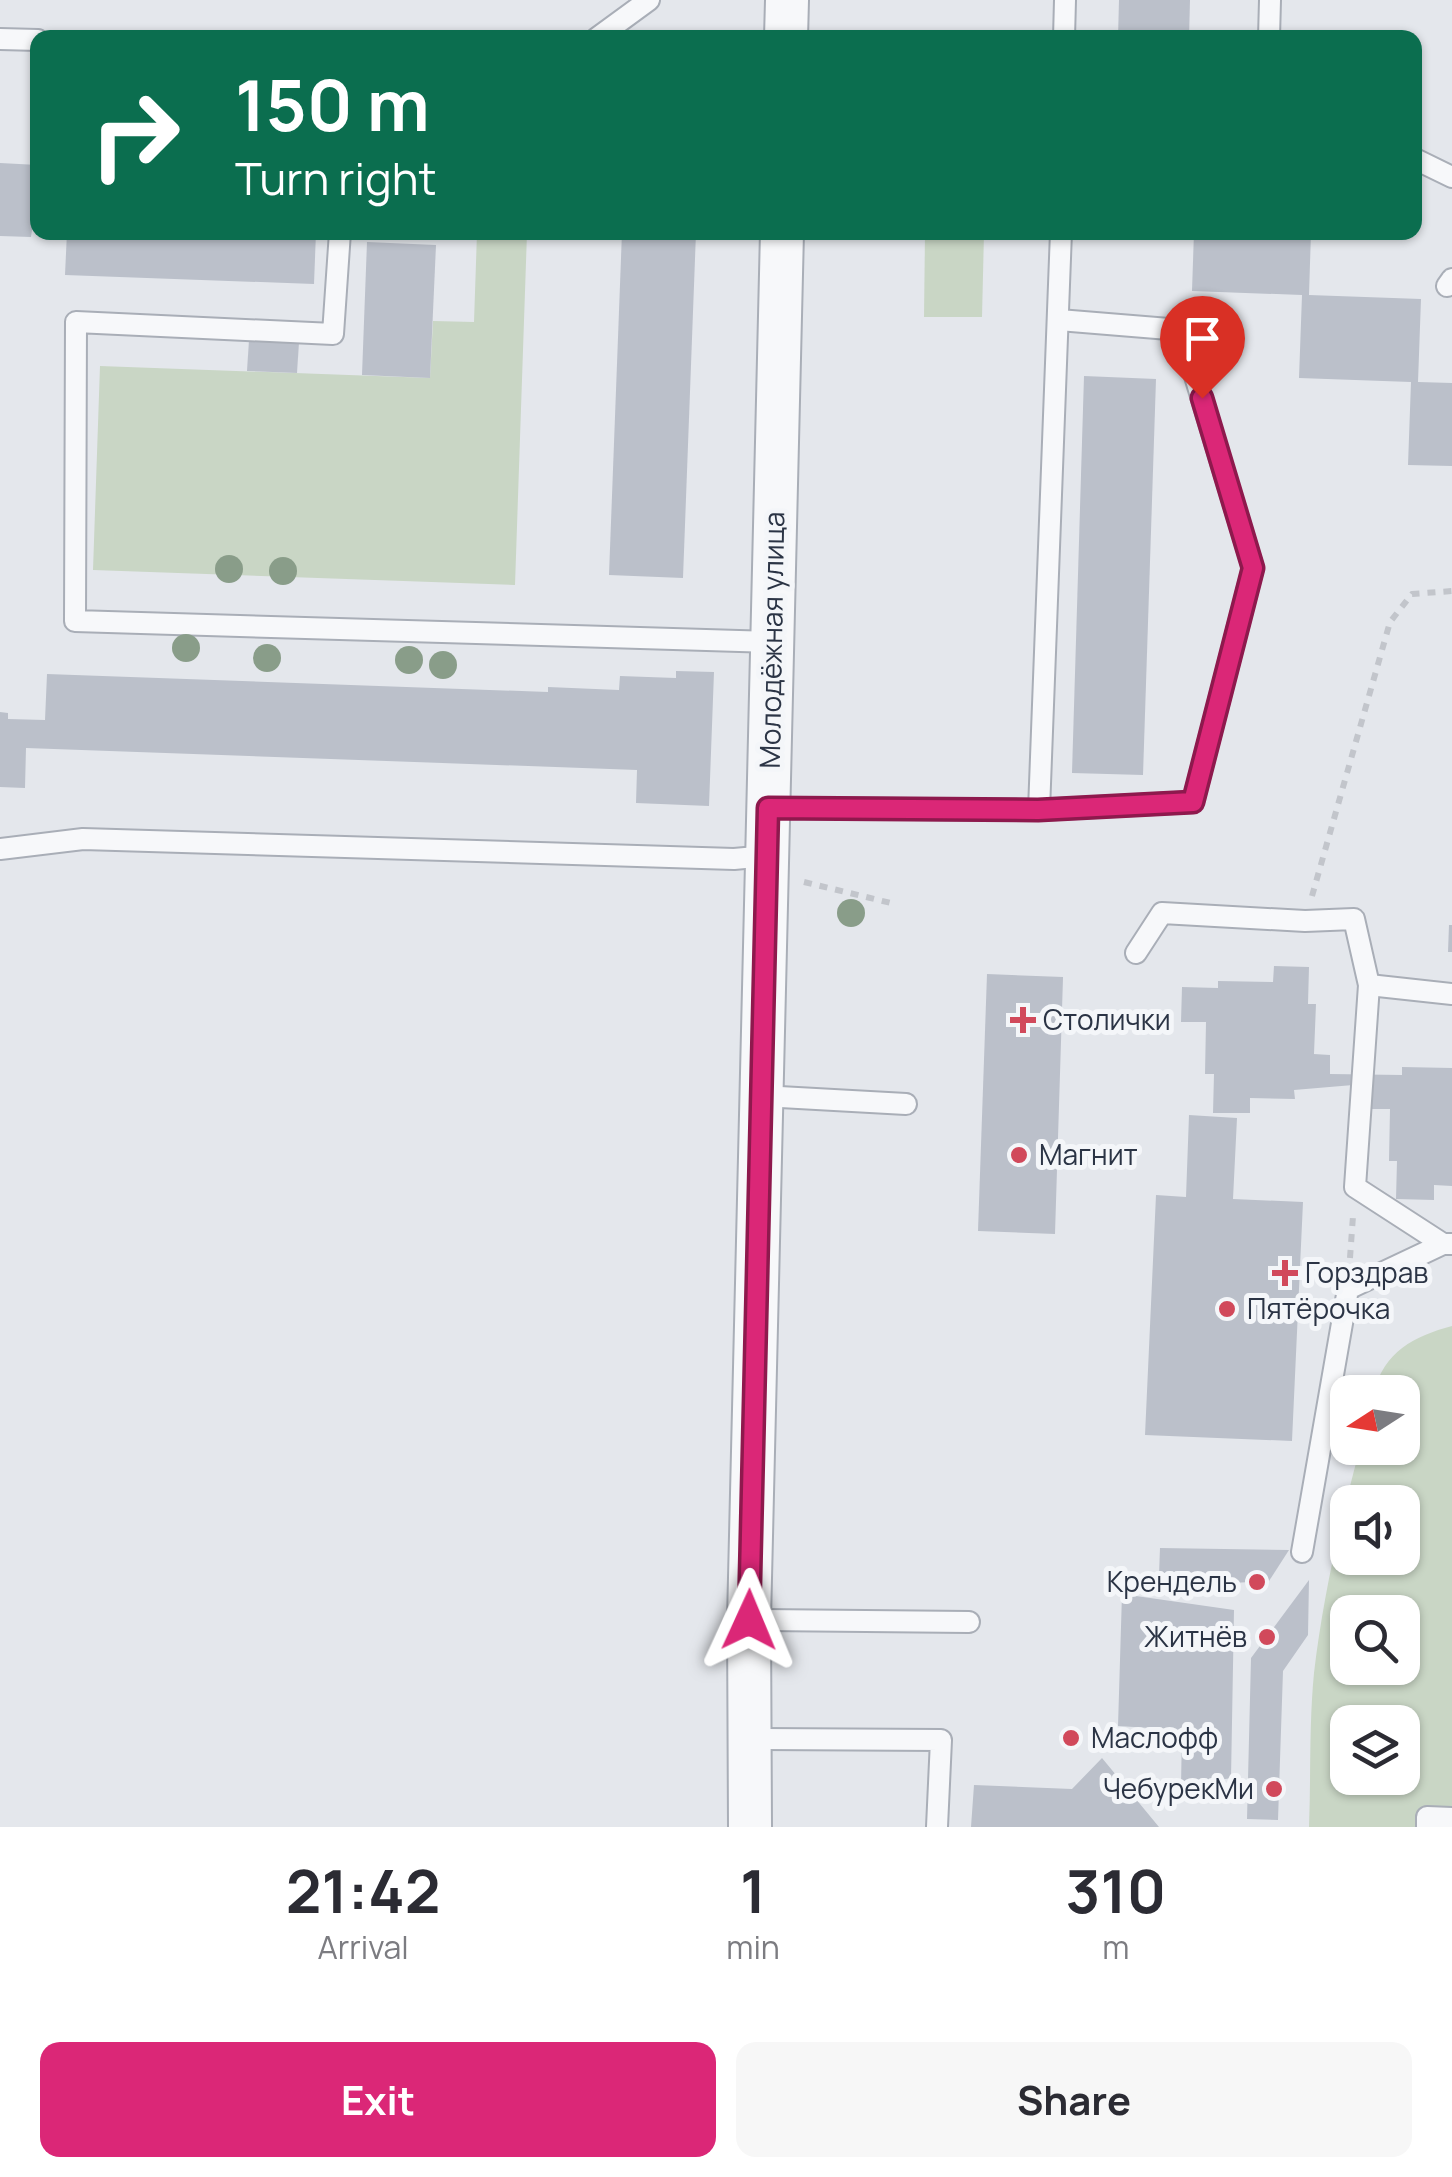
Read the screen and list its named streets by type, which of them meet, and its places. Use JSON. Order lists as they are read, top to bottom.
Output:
{
  "streets": {
    "street": ["Молодёжная улица"]
  },
  "places": {
    "health": ["Столички", "Горздрав"],
    "other": [
      "Магнит",
      "Пятёрочка",
      "Крендель",
      "Житнёв",
      "Маслофф",
      "ЧебурекМи"
    ]
  },
  "north": "left",
  "page": {
    "turn": ["150 m", "Turn right"],
    "eta": [
      "21:42",
      "Arrival",
      "1",
      "min",
      "310",
      "m"
    ],
    "buttons": ["Exit", "Share"]
  }
}
